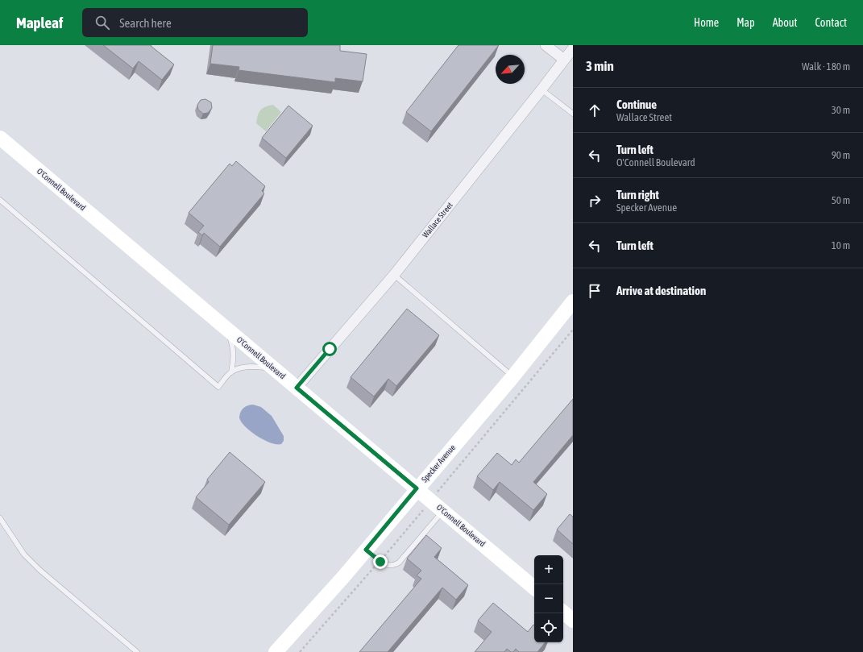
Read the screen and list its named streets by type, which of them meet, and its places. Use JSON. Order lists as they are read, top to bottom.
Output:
{
  "streets": {
    "main road": ["O'Connell Boulevard", "Specker Avenue"],
    "street": ["Wallace Street"]
  },
  "crossings": [
    ["O'Connell Boulevard", "Wallace Street"],
    ["O'Connell Boulevard", "Specker Avenue"]
  ],
  "north": "bottom left",
  "page": {
    "header": "Mapleaf",
    "search": "Search here",
    "nav": [
      "Home",
      "Map",
      "About",
      "Contact"
    ],
    "heading": ["3 min", "Walk · 180 m"],
    "list": [
      ["Continue", "Wallace Street", "30 m"],
      ["Turn left", "O'Connell Boulevard", "90 m"],
      ["Turn right", "Specker Avenue", "50 m"],
      ["Turn left", "10 m"],
      "Arrive at destination"
    ],
    "map_buttons": ["+", "−"]
  }
}
